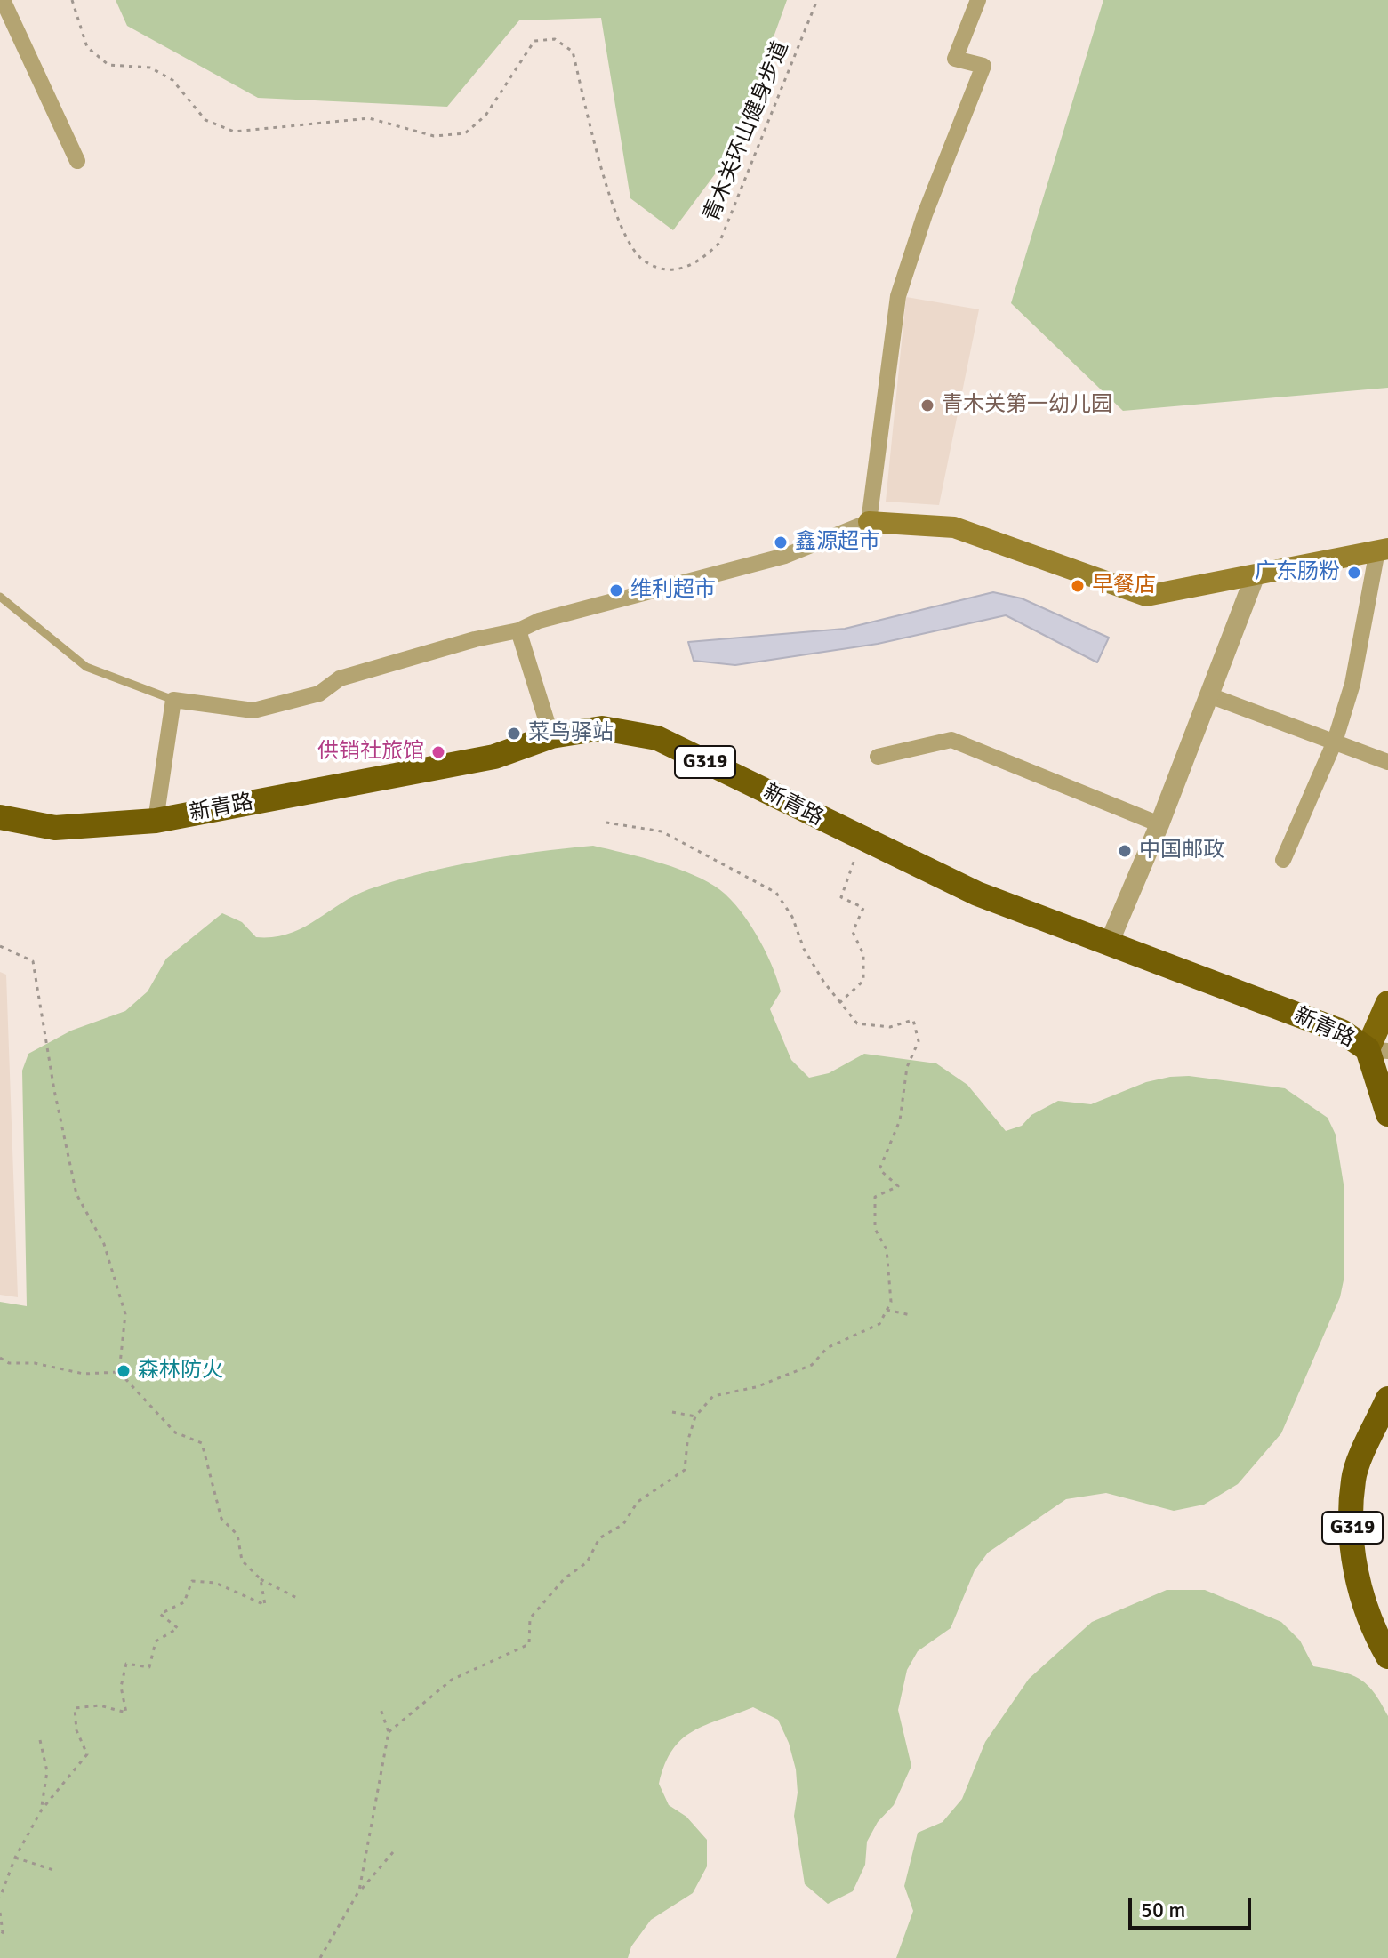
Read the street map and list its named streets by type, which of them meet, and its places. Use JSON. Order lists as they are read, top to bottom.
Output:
{
  "streets": {
    "highway": ["G319", "新青路"],
    "path": ["青木关环山健身步道"]
  },
  "places": [
    "青木关第一幼儿园",
    "鑫源超市",
    "广东肠粉",
    "早餐店",
    "维利超市",
    "菜鸟驿站",
    "供销社旅馆",
    "中国邮政",
    "森林防火"
  ],
  "scale_bar": "50 m"
}
